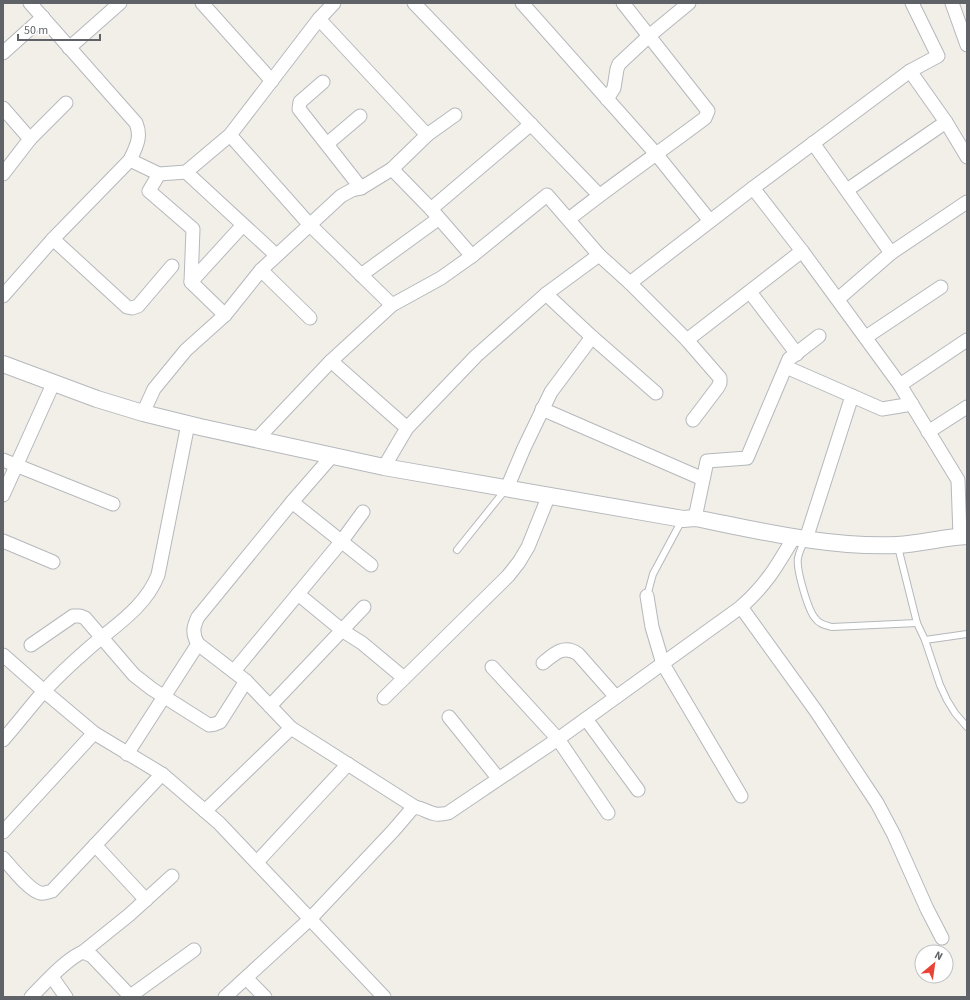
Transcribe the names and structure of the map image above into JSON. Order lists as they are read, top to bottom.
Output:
{
  "scale_bar": "50 m",
  "north": "top right"
}
